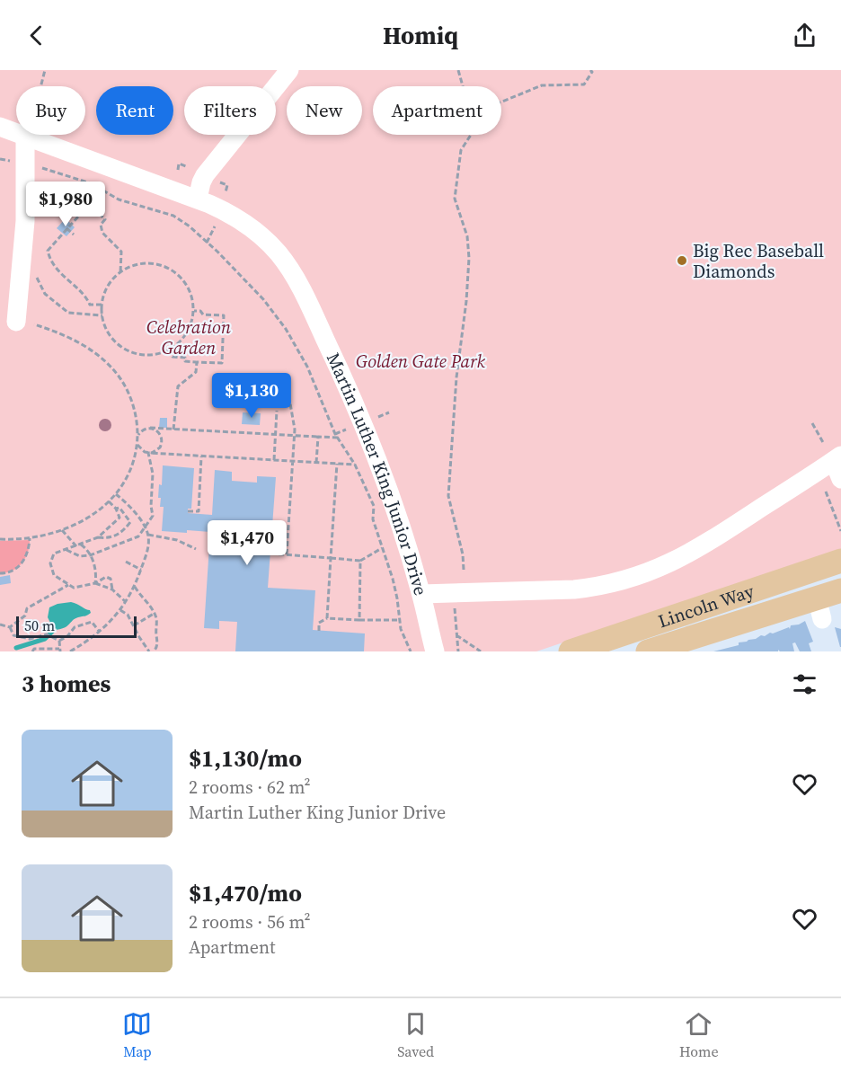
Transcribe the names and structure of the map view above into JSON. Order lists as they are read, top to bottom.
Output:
{
  "streets": {
    "main road": ["Lincoln Way"],
    "street": ["Martin Luther King Junior Drive"]
  },
  "parks": ["Celebration Garden", "Golden Gate Park"],
  "places": ["Big Rec Baseball Diamonds"],
  "scale_bar": "50 m",
  "page": {
    "header": "Homiq",
    "chip": [
      "Buy",
      "Rent",
      "Filters",
      "New",
      "Apartment"
    ],
    "price": ["$1,980", "$1,130", "$1,470"],
    "scale": "50 m",
    "heading": "3 homes",
    "list": [
      {
        "name": "$1,130/mo",
        "note": "2 rooms · 62 m² · Martin Luther King Junior Drive"
      },
      {
        "name": "$1,470/mo",
        "note": "2 rooms · 56 m² · Apartment"
      }
    ],
    "tabs": ["Map", "Saved", "Home"]
  }
}
